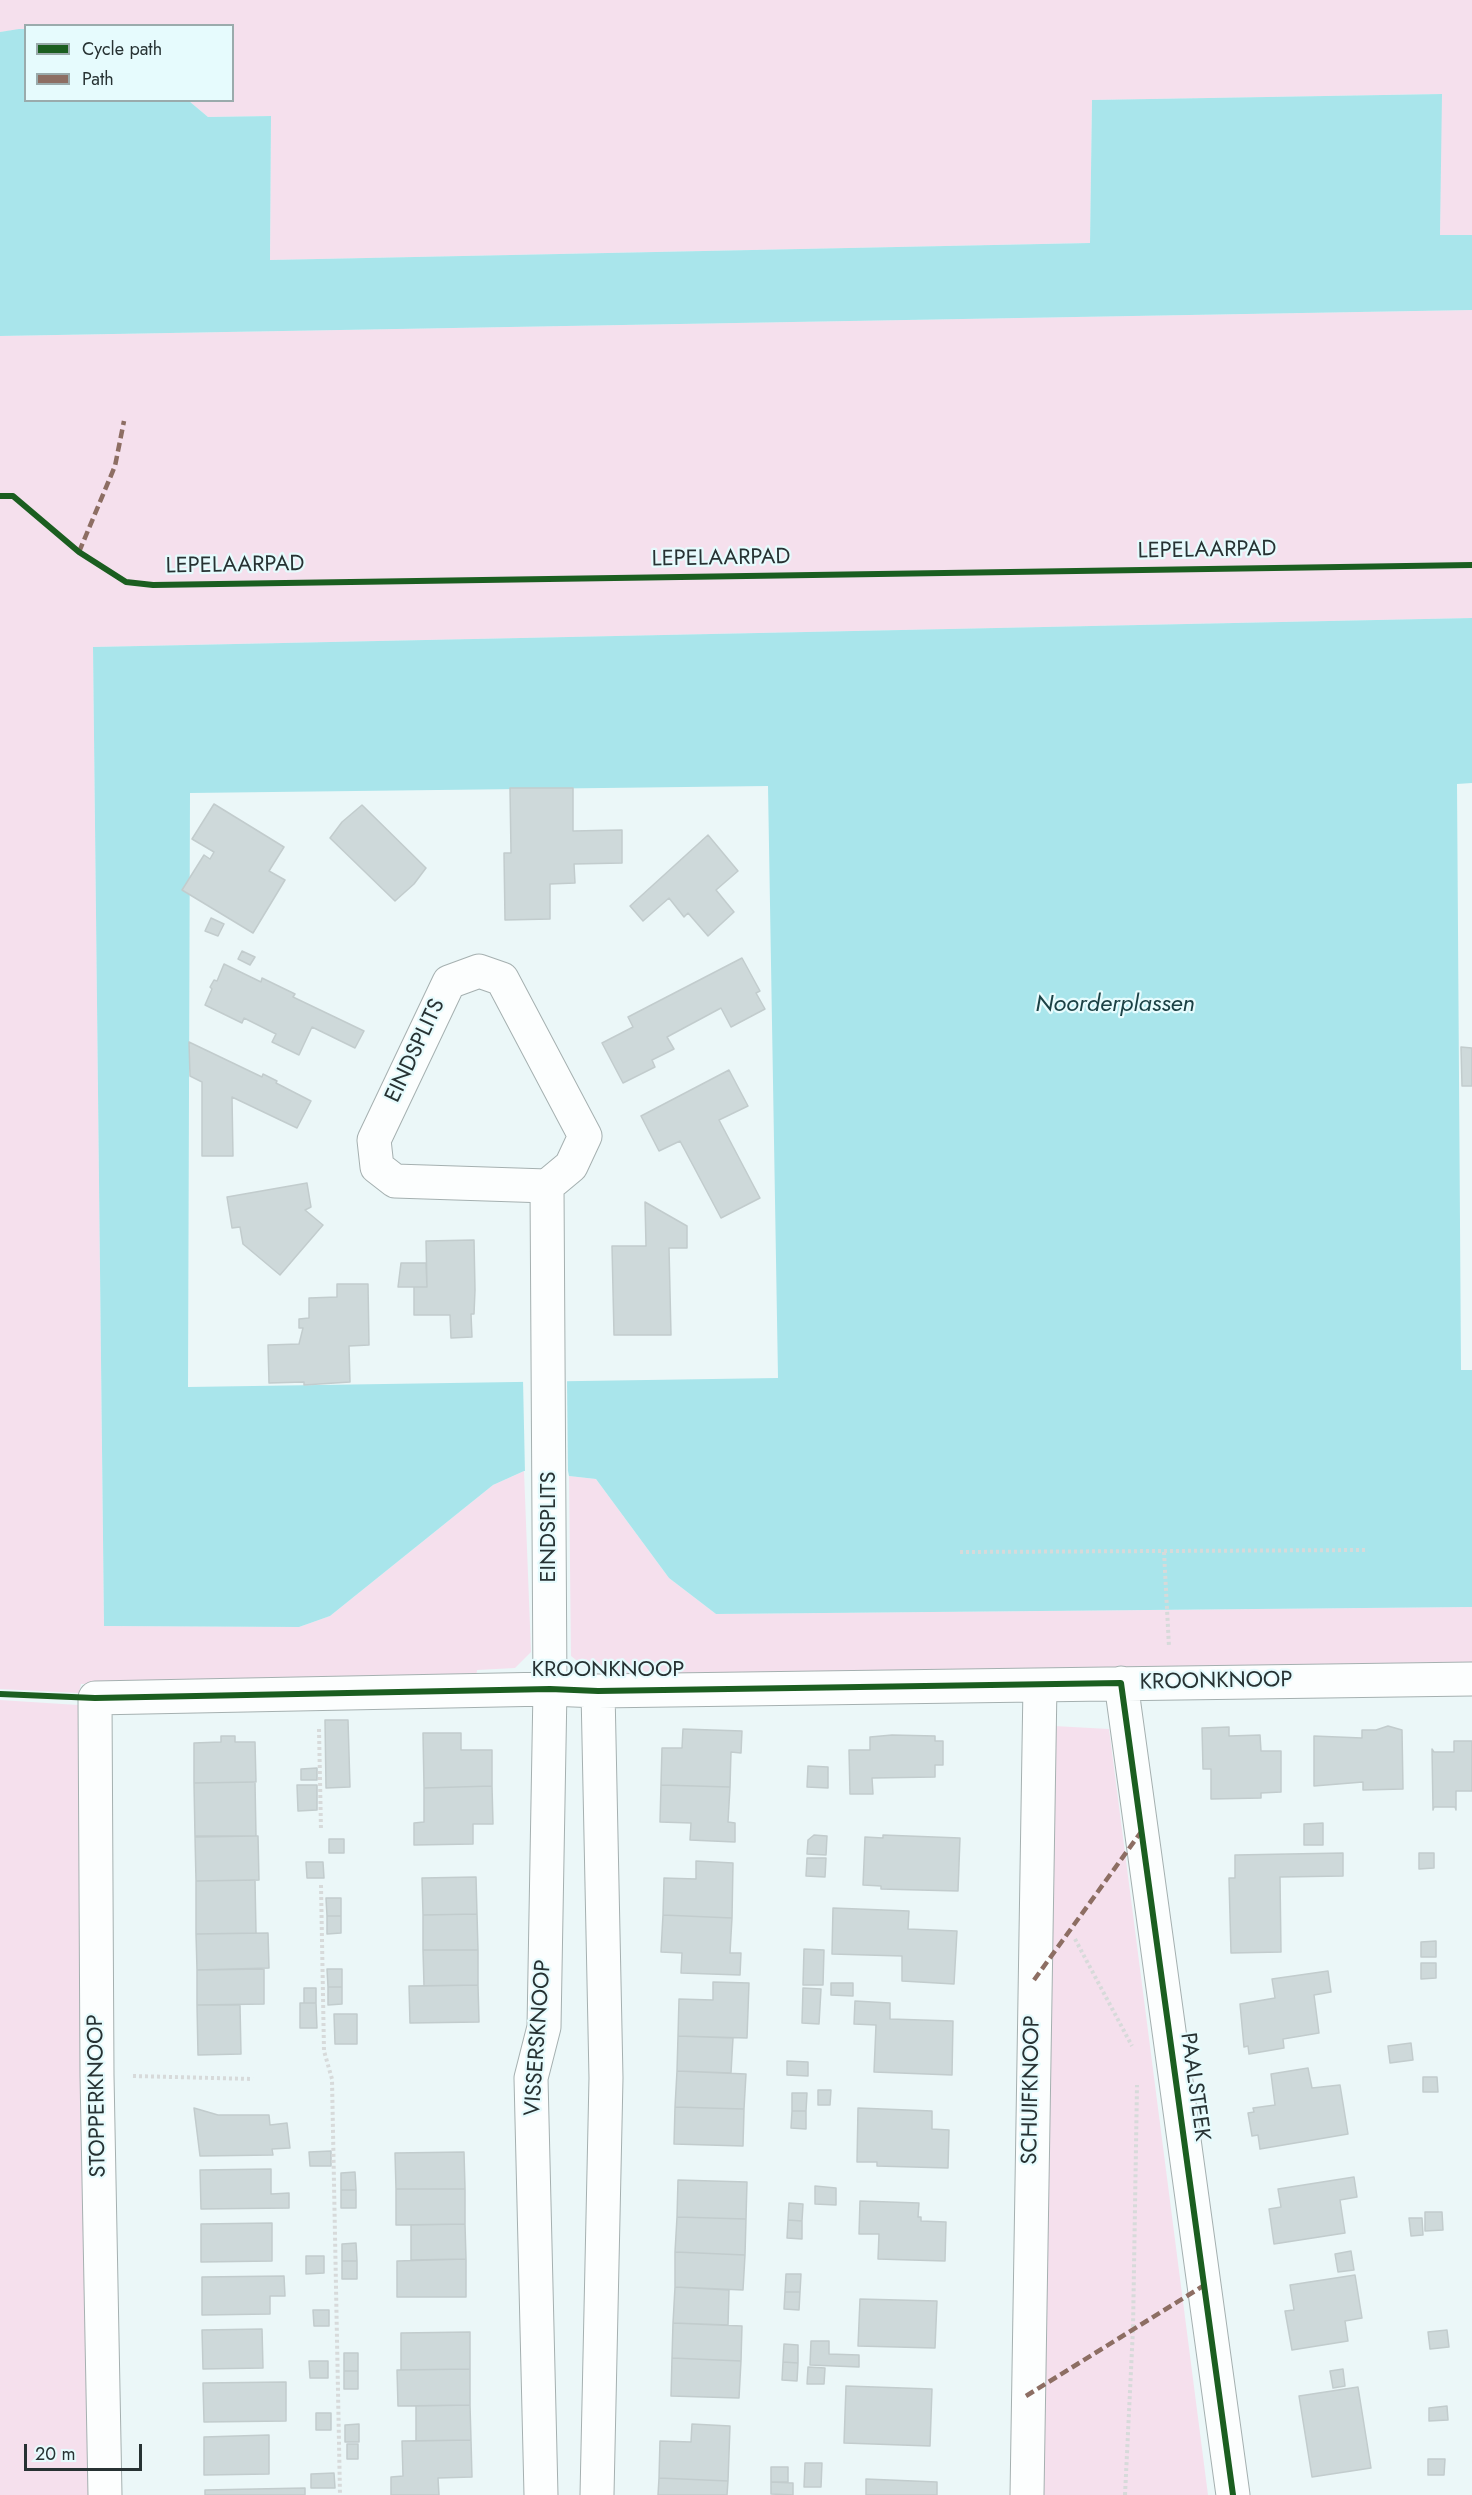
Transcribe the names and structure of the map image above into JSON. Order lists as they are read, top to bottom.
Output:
{
  "streets": {
    "street": [
      "EINDSPLITS",
      "KROONKNOOP",
      "VISSERSKNOOP",
      "PAALSTEEK",
      "SCHUIFKNOOP",
      "STOPPERKNOOP"
    ],
    "cycle path": ["LEPELAARPAD"]
  },
  "crossings": [
    ["EINDSPLITS", "KROONKNOOP"],
    ["EINDSPLITS", "VISSERSKNOOP"],
    ["KROONKNOOP", "VISSERSKNOOP"],
    ["KROONKNOOP", "PAALSTEEK"],
    ["KROONKNOOP", "SCHUIFKNOOP"],
    ["KROONKNOOP", "STOPPERKNOOP"]
  ],
  "water": ["Noorderplassen"],
  "legend": ["Cycle path", "Path"],
  "scale_bar": "20 m"
}
